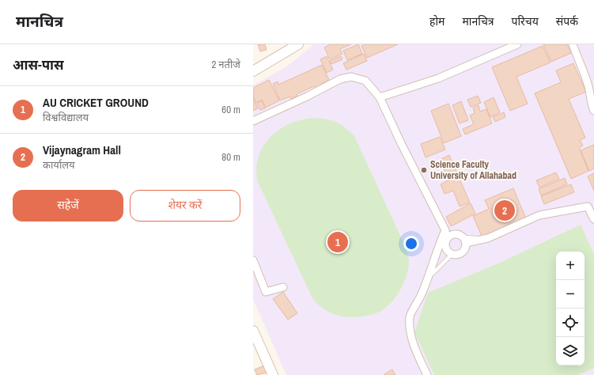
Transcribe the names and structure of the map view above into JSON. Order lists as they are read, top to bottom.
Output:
{
  "places": ["Science Faculty University of Allahabad"],
  "page": {
    "header": "मानचित्र",
    "nav": [
      "होम",
      "मानचित्र",
      "परिचय",
      "संपर्क"
    ],
    "heading": ["आस-पास", "2 नतीजे"],
    "list": [
      {
        "mark": "1",
        "name": "AU CRICKET GROUND",
        "note": "विश्वविद्यालय",
        "value": "60 m"
      },
      {
        "mark": "2",
        "name": "Vijaynagram Hall",
        "note": "कार्यालय",
        "value": "80 m"
      }
    ],
    "buttons": ["सहेजें", "शेयर करें"],
    "pins": ["2", "1"],
    "map_buttons": ["+", "−"]
  }
}
